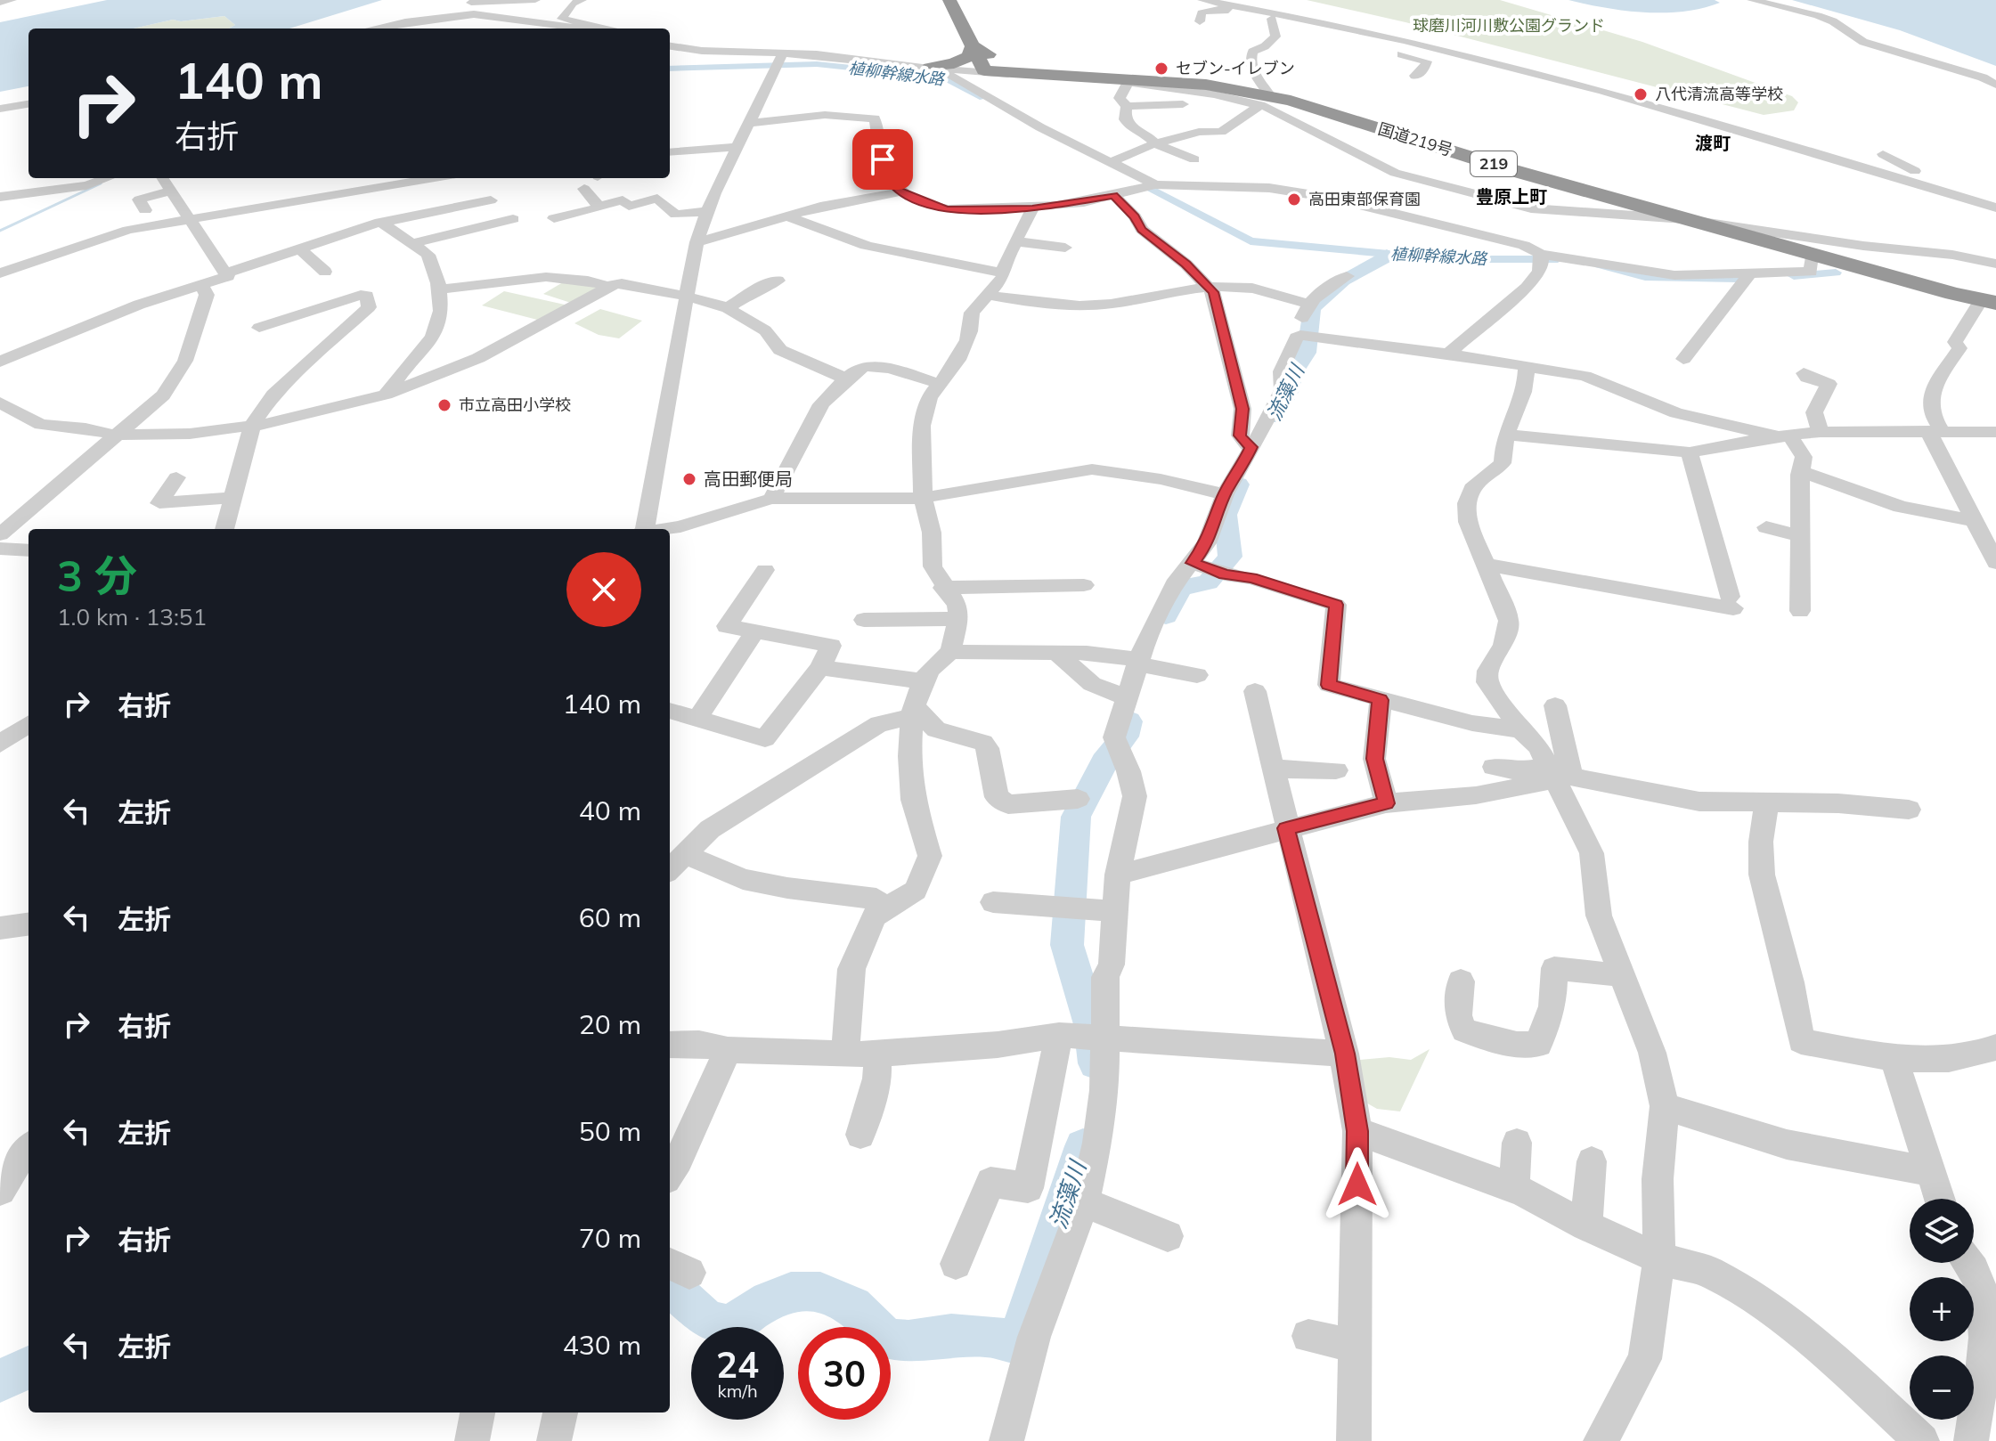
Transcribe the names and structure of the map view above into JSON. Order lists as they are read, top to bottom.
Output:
{
  "streets": {
    "highway": ["国道219号", "219"]
  },
  "districts": ["渡町", "豊原上町"],
  "water": ["植柳幹線水路", "流藻川"],
  "parks": ["球磨川河川敷公園グランド"],
  "places": [
    "セブン-イレブン",
    "八代清流高等学校",
    "高田東部保育園",
    "市立高田小学校",
    "高田郵便局"
  ],
  "page": {
    "turn": ["140 m", "右折"],
    "heading": ["3 分", "1.0 km · 13:51"],
    "list": [
      {
        "name": "右折",
        "value": "140 m"
      },
      {
        "name": "左折",
        "value": "40 m"
      },
      {
        "name": "左折",
        "value": "60 m"
      },
      {
        "name": "右折",
        "value": "20 m"
      },
      {
        "name": "左折",
        "value": "50 m"
      },
      {
        "name": "右折",
        "value": "70 m"
      },
      {
        "name": "左折",
        "value": "430 m"
      }
    ],
    "map_buttons": ["+", "−"],
    "speed": "24 km/h",
    "limit": "30"
  }
}
